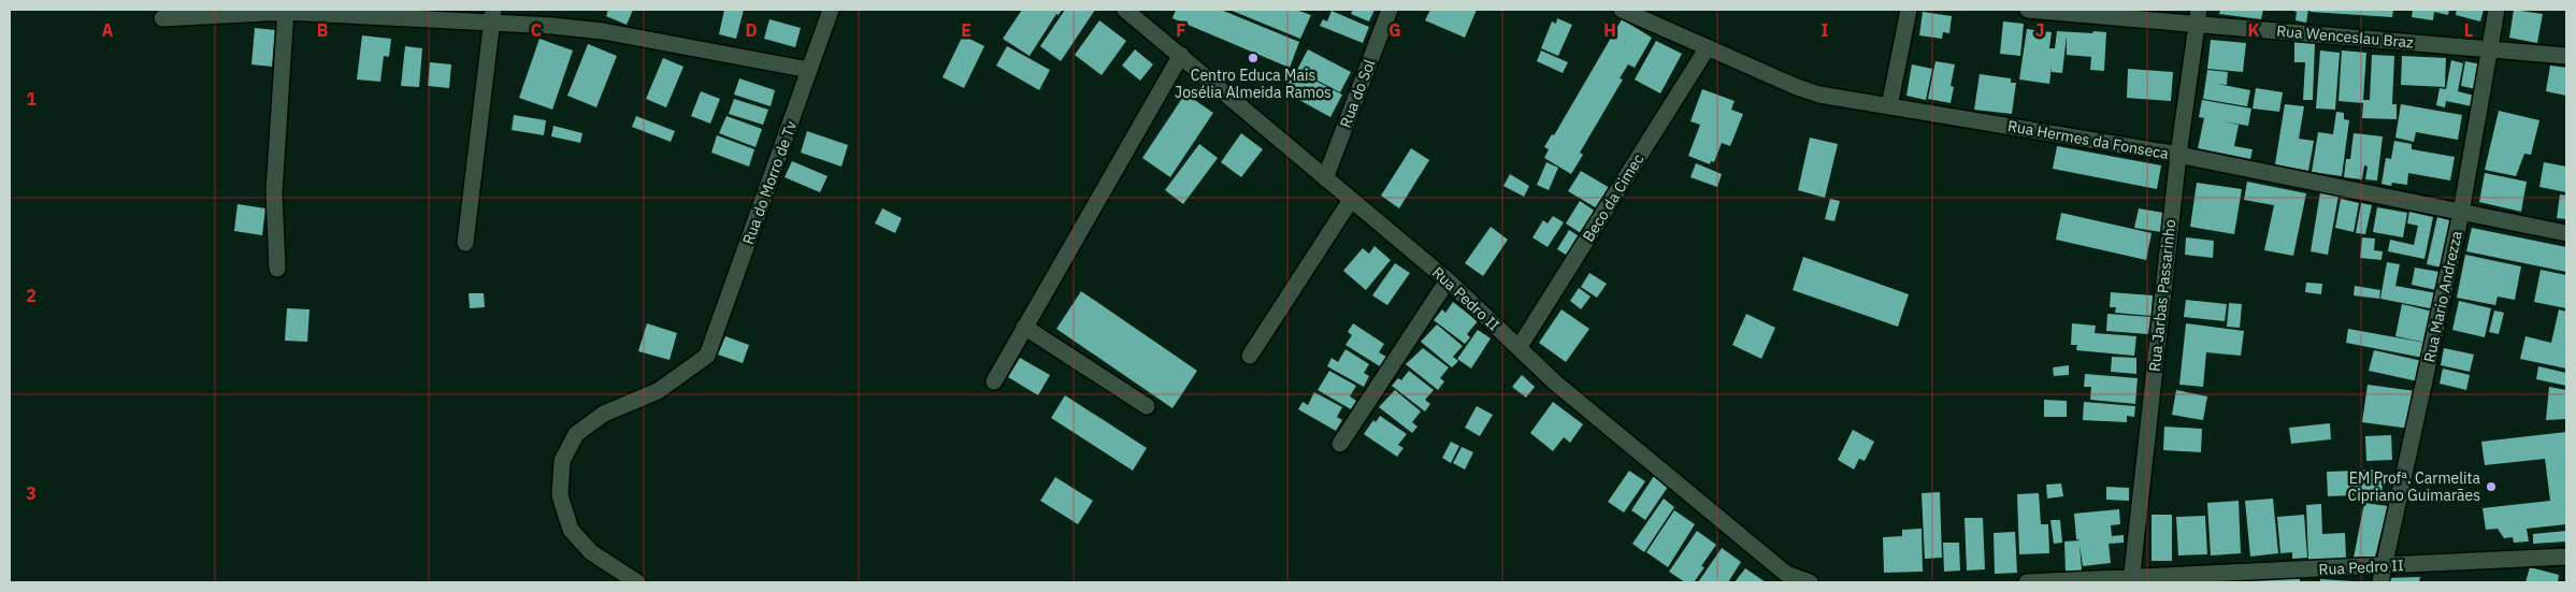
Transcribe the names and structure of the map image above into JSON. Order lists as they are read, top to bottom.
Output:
{
  "streets": {
    "street": [
      "Rua Wenceslau Braz",
      "Rua do Sol",
      "Rua Hermes da Fonseca",
      "Rua do Morro de Tv",
      "Beco da Cimec",
      "Rua Jarbas Passarinho",
      "Rua Mario Andrezza",
      "Rua Pedro II"
    ]
  },
  "crossings": [
    ["Rua Wenceslau Braz", "Rua Jarbas Passarinho"],
    ["Rua Wenceslau Braz", "Rua Mario Andrezza"],
    ["Rua do Sol", "Rua Pedro II"],
    ["Rua Hermes da Fonseca", "Beco da Cimec"],
    ["Rua Hermes da Fonseca", "Rua Jarbas Passarinho"],
    ["Rua Hermes da Fonseca", "Rua Mario Andrezza"],
    ["Beco da Cimec", "Rua Pedro II"],
    ["Rua Jarbas Passarinho", "Rua Pedro II"],
    ["Rua Mario Andrezza", "Rua Pedro II"]
  ],
  "places": ["Centro Educa Mais Josélia Almeida Ramos", "EM Profª. Carmelita Cipriano Guimarães"],
  "grid": {
    "columns": [
      "A",
      "B",
      "C",
      "D",
      "E",
      "F",
      "G",
      "H",
      "I",
      "J",
      "K",
      "L"
    ],
    "rows": ["1", "2", "3"]
  }
}
